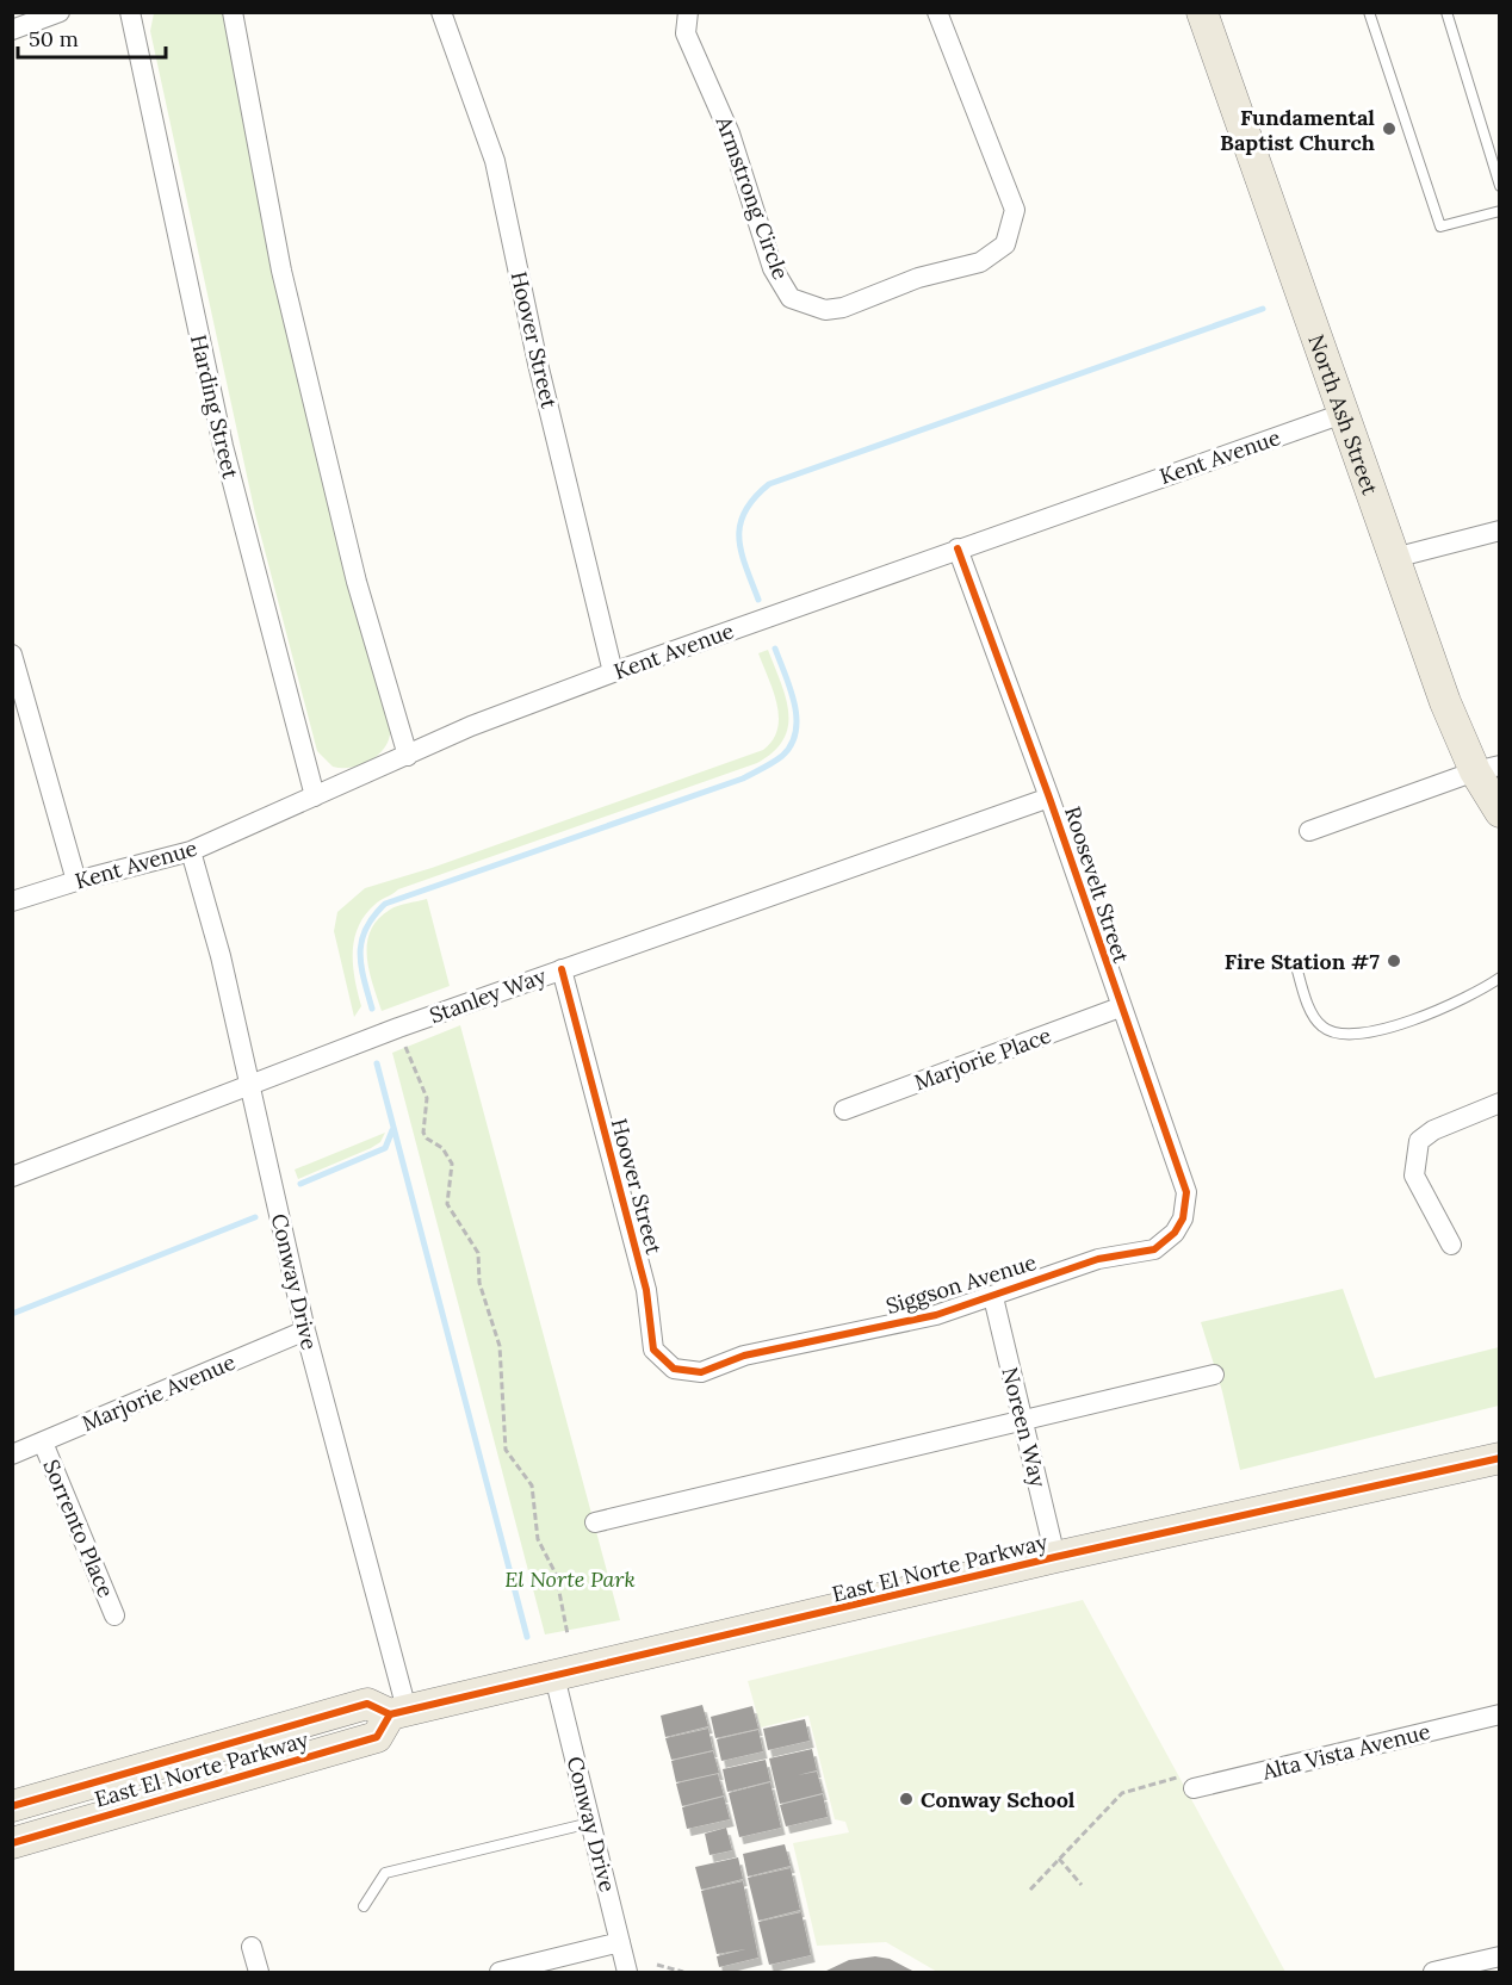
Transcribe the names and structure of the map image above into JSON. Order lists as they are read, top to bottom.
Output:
{
  "streets": {
    "main road": ["North Ash Street", "East El Norte Parkway"],
    "street": [
      "Armstrong Circle",
      "Hoover Street",
      "Harding Street",
      "Kent Avenue",
      "Roosevelt Street",
      "Stanley Way",
      "Marjorie Place",
      "Conway Drive",
      "Siggson Avenue",
      "Marjorie Avenue",
      "Noreen Way",
      "Sorrento Place",
      "Alta Vista Avenue"
    ]
  },
  "crossings": [
    ["Hoover Street", "Kent Avenue"],
    ["Hoover Street", "Stanley Way"],
    ["Hoover Street", "Siggson Avenue"],
    ["Harding Street", "Kent Avenue"],
    ["North Ash Street", "Kent Avenue"],
    ["Kent Avenue", "Roosevelt Street"],
    ["Kent Avenue", "Conway Drive"],
    ["Roosevelt Street", "Stanley Way"],
    ["Roosevelt Street", "Marjorie Place"],
    ["Roosevelt Street", "Siggson Avenue"],
    ["Stanley Way", "Conway Drive"],
    ["Conway Drive", "Marjorie Avenue"],
    ["Conway Drive", "East El Norte Parkway"],
    ["Siggson Avenue", "Noreen Way"],
    ["Marjorie Avenue", "Sorrento Place"],
    ["Noreen Way", "East El Norte Parkway"]
  ],
  "parks": ["El Norte Park"],
  "places": ["Fundamental Baptist Church", "Fire Station #7", "Conway School"],
  "scale_bar": "50 m"
}
